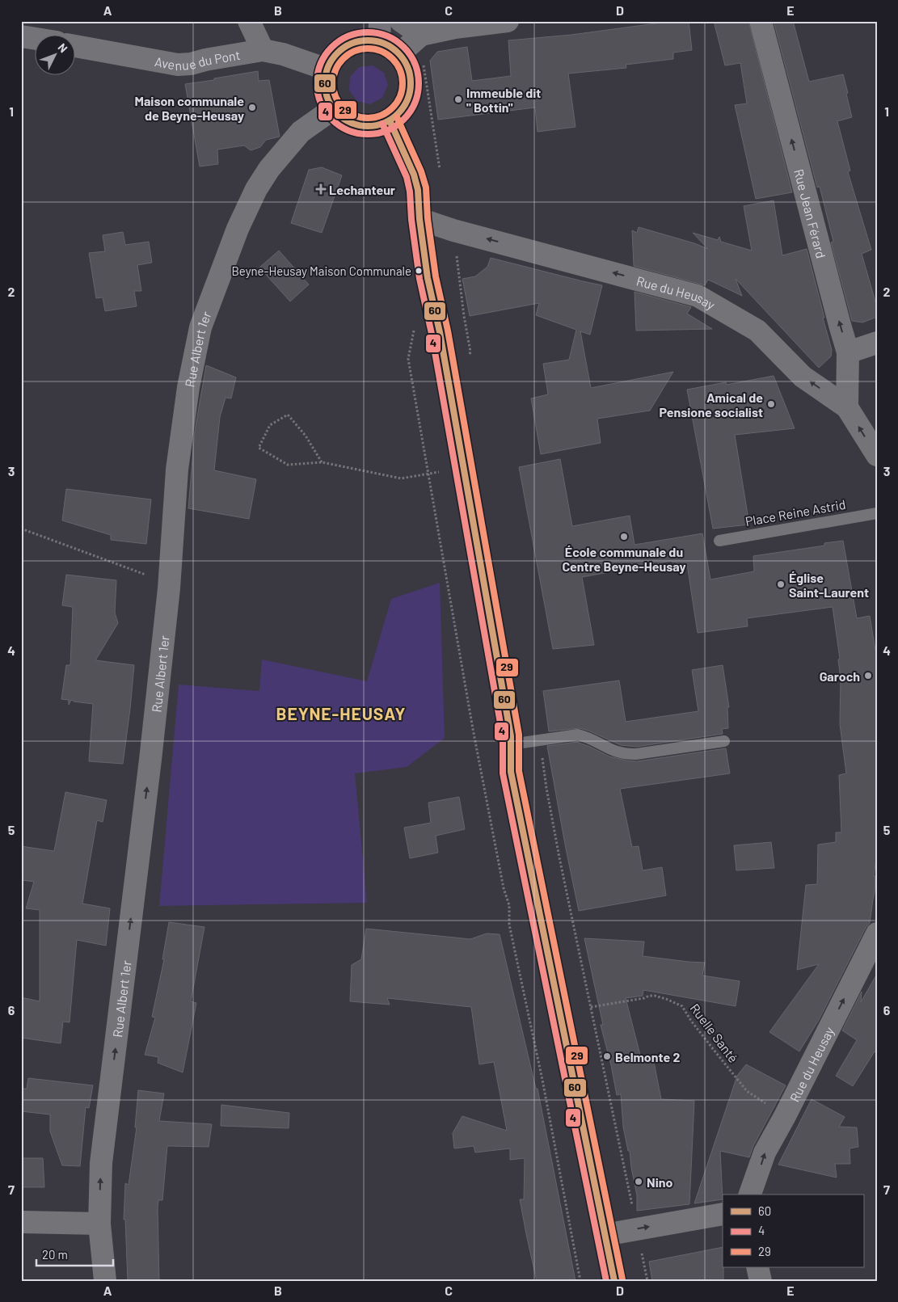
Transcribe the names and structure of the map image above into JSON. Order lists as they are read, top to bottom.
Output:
{
  "streets": {
    "street": [
      "Avenue du Pont",
      "Rue Jean Férard",
      "Rue du Heusay",
      "Rue Albert 1er"
    ],
    "lane": ["Place Reine Astrid"],
    "path": ["Ruelle Santé"]
  },
  "crossings": [
    ["Avenue du Pont", "Rue Albert 1er"],
    ["Rue Jean Férard", "Rue du Heusay"],
    ["Rue du Heusay", "Ruelle Santé"]
  ],
  "one_way": ["Rue Jean Férard", "Rue Albert 1er"],
  "districts": ["BEYNE-HEUSAY"],
  "places": {
    "other": [
      "Immeuble dit \" Bottin\"",
      "Maison communale de Beyne-Heusay",
      "Beyne-Heusay Maison Communale",
      "Amical de Pensione socialist",
      "École communale du Centre Beyne-Heusay",
      "Église Saint-Laurent",
      "Garoch",
      "Belmonte 2",
      "Nino"
    ],
    "health": ["Lechanteur"]
  },
  "lines": ["transit line 4", "transit line 60", "transit line 29"],
  "legend": ["60", "4", "29"],
  "scale_bar": "20 m",
  "north": "top right",
  "grid": {
    "columns": [
      "A",
      "B",
      "C",
      "D",
      "E"
    ],
    "rows": [
      "1",
      "2",
      "3",
      "4",
      "5",
      "6",
      "7"
    ]
  }
}
